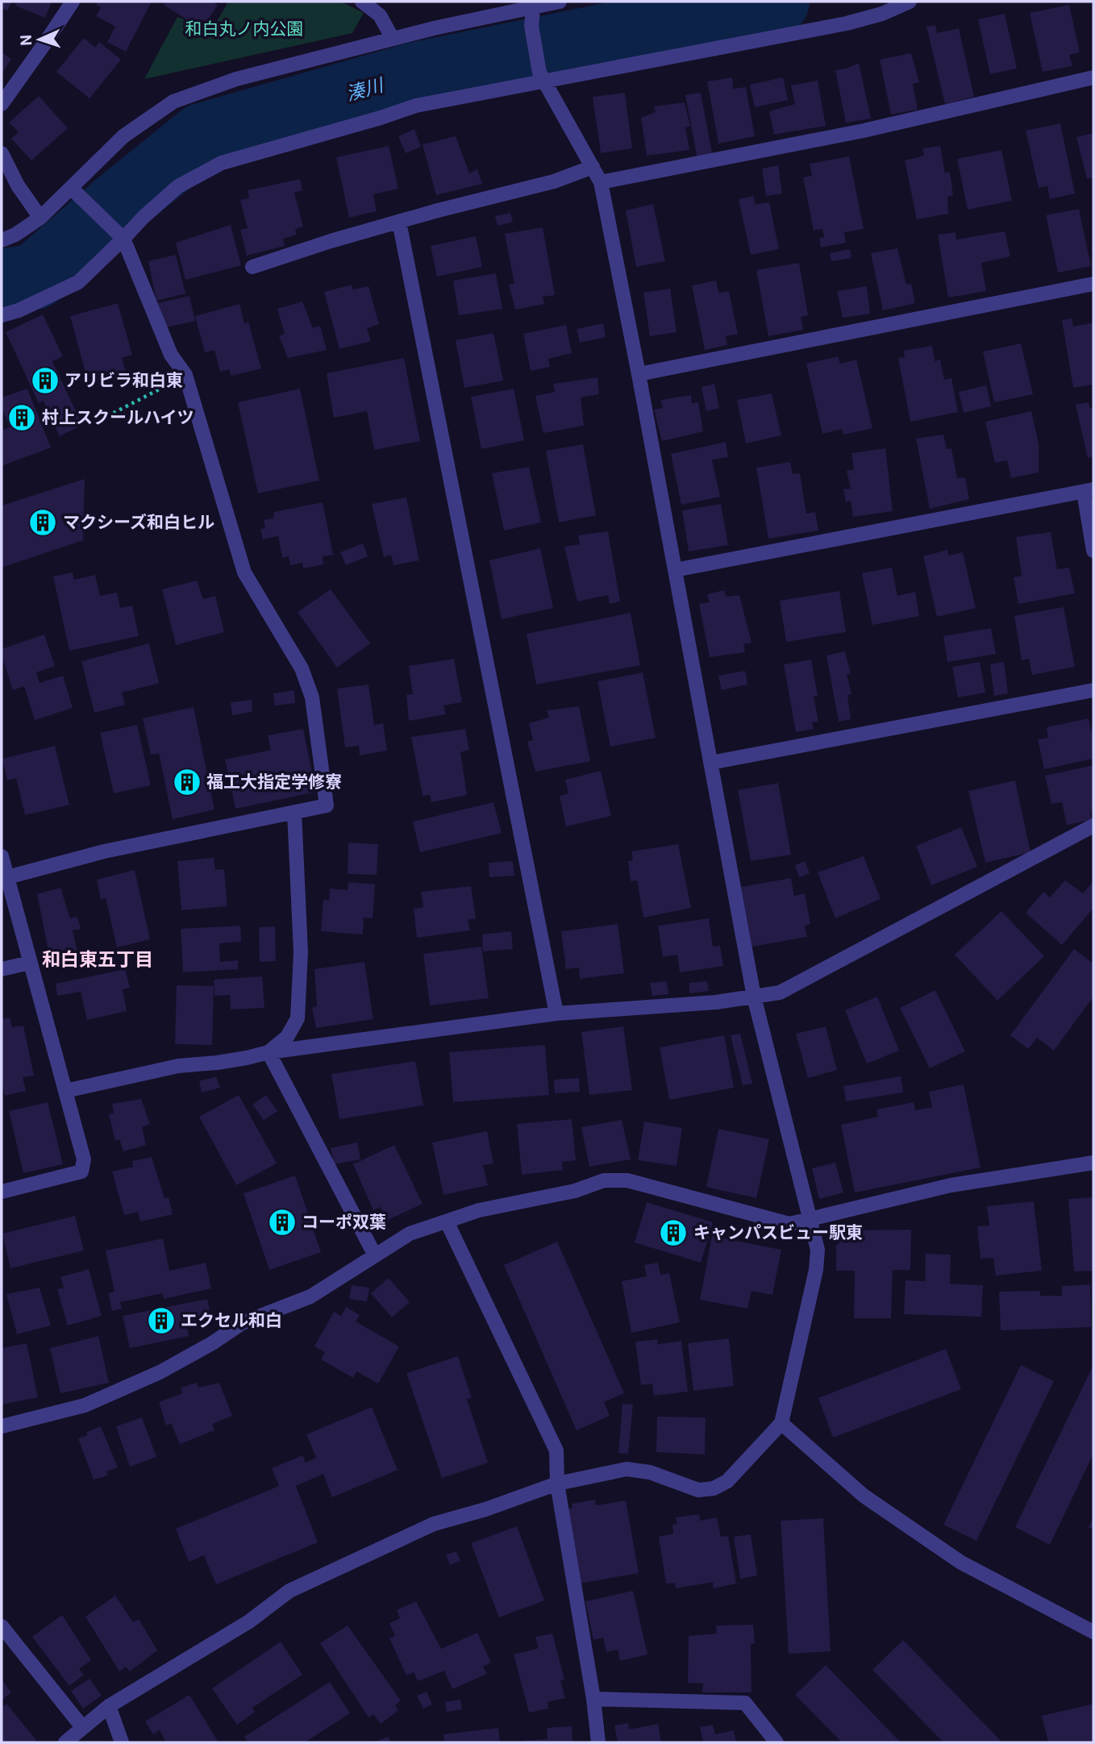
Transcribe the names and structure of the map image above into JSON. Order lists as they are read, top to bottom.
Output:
{
  "districts": ["和白東五丁目"],
  "water": ["湊川"],
  "parks": ["和白丸ノ内公園"],
  "places": {
    "building": [
      "アリビラ和白東",
      "村上スクールハイツ",
      "マクシーズ和白ヒル",
      "福工大指定学修寮",
      "コーポ双葉",
      "キャンパスビュー駅東",
      "エクセル和白"
    ]
  },
  "north": "left"
}
